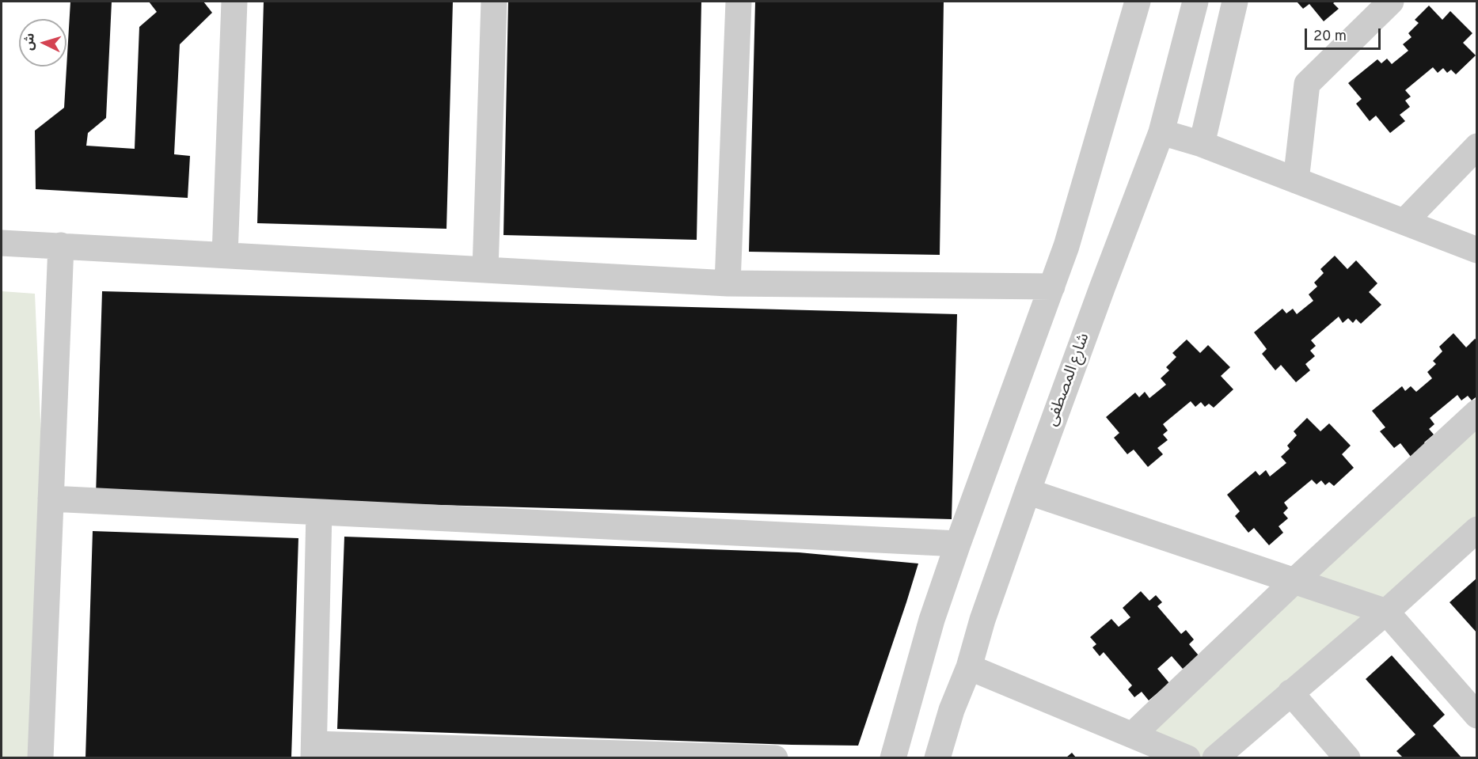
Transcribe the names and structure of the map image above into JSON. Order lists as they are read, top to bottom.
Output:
{
  "streets": {
    "street": ["شارع المصطفى"]
  },
  "scale_bar": "20 m",
  "north": "left"
}
